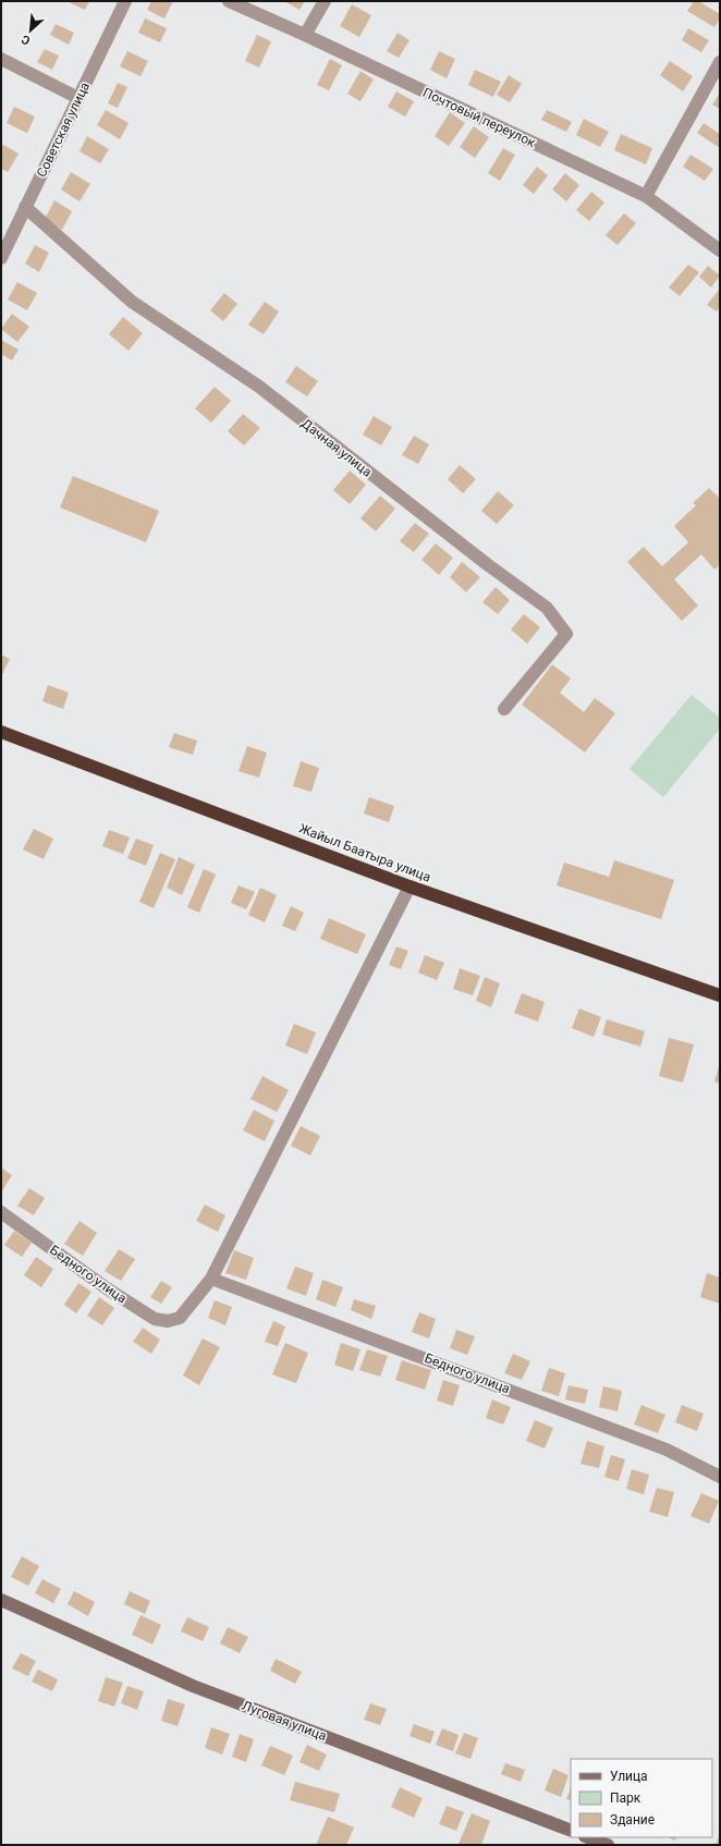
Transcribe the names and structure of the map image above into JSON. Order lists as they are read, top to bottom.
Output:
{
  "streets": {
    "highway": ["Жайыл Баатыра улица"],
    "street": [
      "Почтовый переулок",
      "Советская улица",
      "Дачная улица",
      "Бедного улица",
      "Луговая улица"
    ]
  },
  "crossings": [
    ["Советская улица", "Дачная улица"]
  ],
  "legend": ["Улица", "Парк", "Здание"],
  "north": "bottom left"
}
